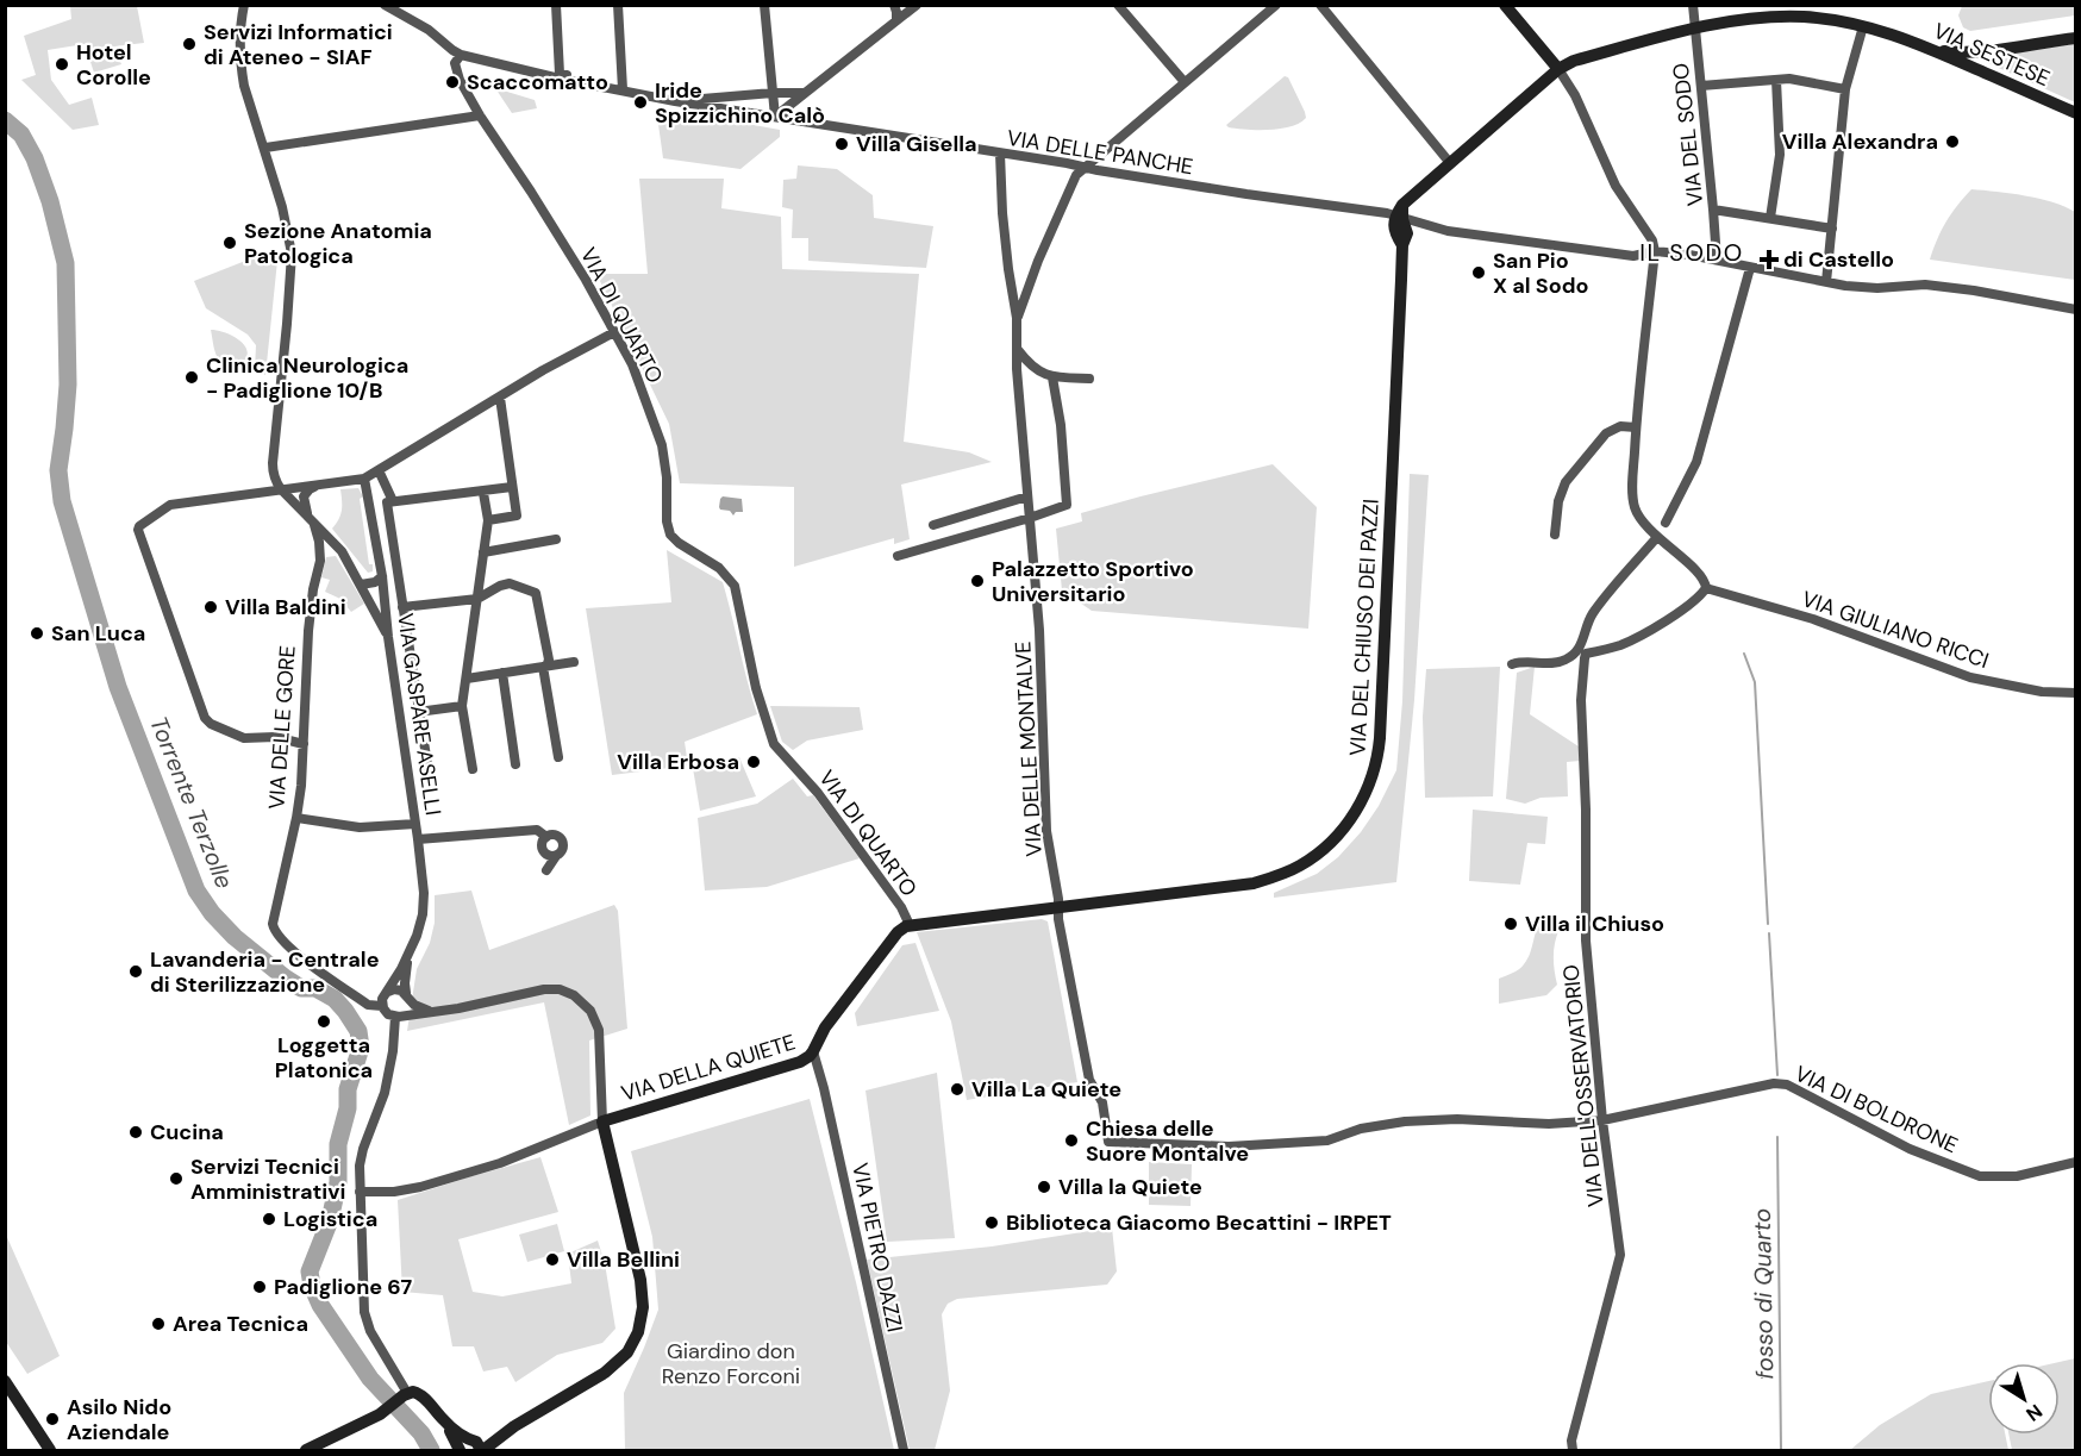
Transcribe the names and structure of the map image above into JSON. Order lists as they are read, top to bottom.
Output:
{
  "streets": {
    "main road": ["VIA SESTESE", "VIA DEL CHIUSO DEI PAZZI", "VIA DELLA QUIETE"],
    "street": [
      "VIA DEL SODO",
      "VIA DELLE PANCHE",
      "VIA DI QUARTO",
      "VIA GIULIANO RICCI",
      "VIA GASPARE ASELLI",
      "VIA DELLE GORE",
      "VIA DELLE MONTALVE",
      "VIA DELL'OSSERVATORIO",
      "VIA DI BOLDRONE",
      "VIA PIETRO DAZZI"
    ]
  },
  "crossings": [
    ["VIA SESTESE", "VIA DEL SODO"],
    ["VIA SESTESE", "VIA DELLE PANCHE"],
    ["VIA SESTESE", "VIA DEL CHIUSO DEI PAZZI"],
    ["VIA DEL SODO", "VIA DELLE PANCHE"],
    ["VIA DELLE PANCHE", "VIA DI QUARTO"],
    ["VIA DELLE PANCHE", "VIA DEL CHIUSO DEI PAZZI"],
    ["VIA DELLE PANCHE", "VIA DELLE MONTALVE"],
    ["VIA DI QUARTO", "VIA DELLA QUIETE"],
    ["VIA DEL CHIUSO DEI PAZZI", "VIA DELLE MONTALVE"],
    ["VIA GIULIANO RICCI", "VIA DELL'OSSERVATORIO"],
    ["VIA GASPARE ASELLI", "VIA DELLE GORE"],
    ["VIA DELLE MONTALVE", "VIA DI BOLDRONE"],
    ["VIA DELLA QUIETE", "VIA PIETRO DAZZI"],
    ["VIA DELL'OSSERVATORIO", "VIA DI BOLDRONE"]
  ],
  "districts": ["IL SODO"],
  "water": ["Torrente Terzolle", "fosso di Quarto"],
  "parks": ["Giardino don Renzo Forconi"],
  "places": {
    "other": [
      "Servizi Informatici di Ateneo - SIAF",
      "Hotel Corolle",
      "Scaccomatto",
      "Iride Spizzichino Calò",
      "Villa Alexandra",
      "Villa Gisella",
      "Sezione Anatomia Patologica",
      "San Pio X al Sodo",
      "Clinica Neurologica - Padiglione 10/B",
      "Palazzetto Sportivo Universitario",
      "Villa Baldini",
      "San Luca",
      "Villa Erbosa",
      "Villa il Chiuso",
      "Lavanderia - Centrale di Sterilizzazione",
      "Loggetta Platonica",
      "Villa La Quiete",
      "Cucina",
      "Chiesa delle Suore Montalve",
      "Servizi Tecnici Amministrativi",
      "Villa la Quiete",
      "Logistica",
      "Biblioteca Giacomo Becattini - IRPET",
      "Villa Bellini",
      "Padiglione 67",
      "Area Tecnica",
      "Asilo Nido Aziendale"
    ],
    "health": ["di Castello"]
  },
  "north": "bottom right"
}
